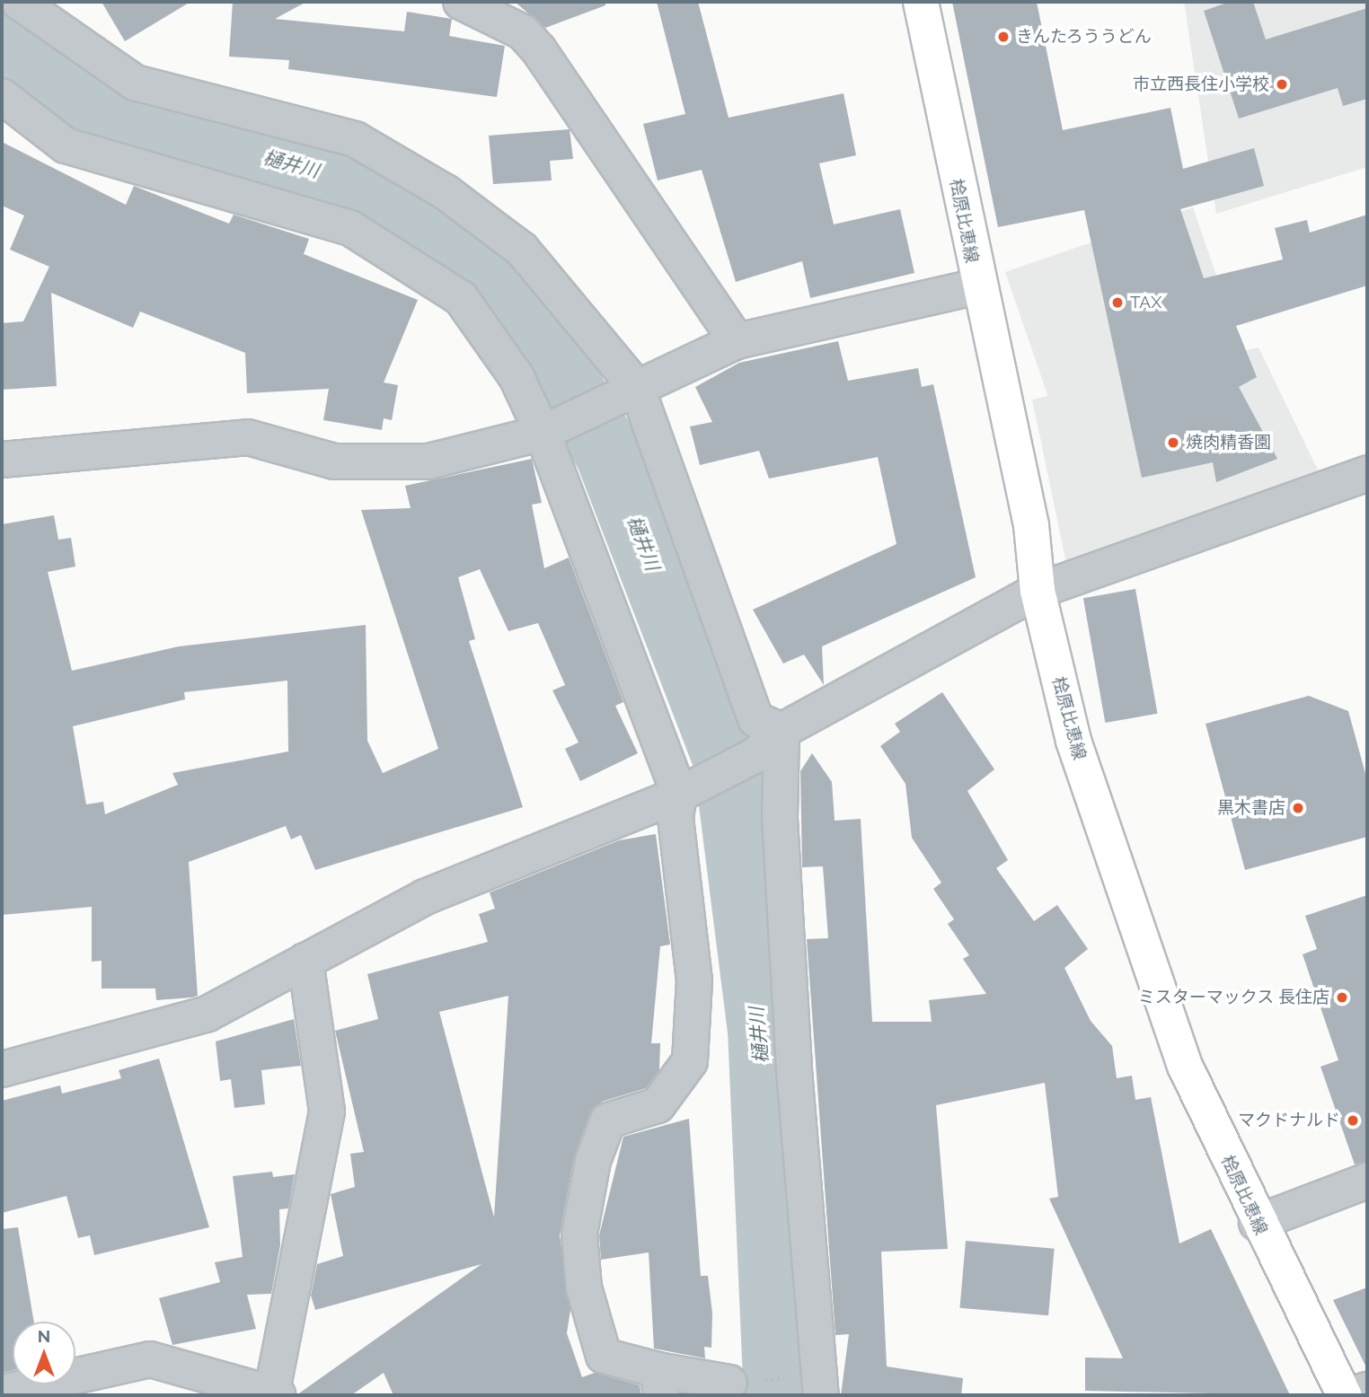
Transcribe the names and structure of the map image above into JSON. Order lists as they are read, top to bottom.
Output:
{
  "streets": {
    "main road": ["桧原比恵線"]
  },
  "water": ["樋井川"],
  "places": [
    "きんたろううどん",
    "市立西長住小学校",
    "TAX",
    "焼肉精香園",
    "黒木書店",
    "ミスターマックス 長住店",
    "マクドナルド"
  ],
  "north": "top"
}
